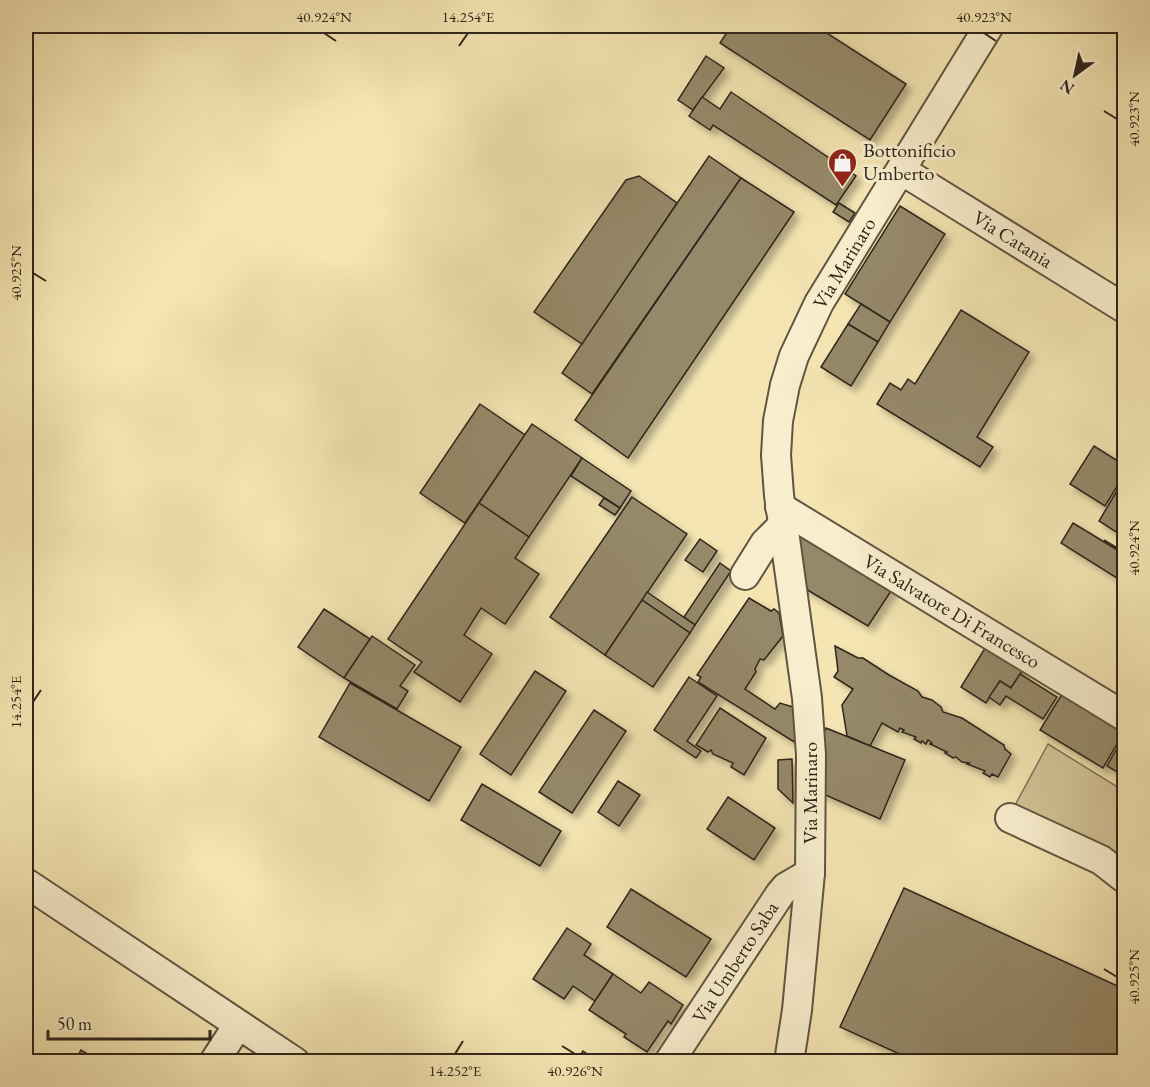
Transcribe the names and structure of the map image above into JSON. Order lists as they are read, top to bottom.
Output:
{
  "streets": {
    "street": [
      "Via Catania",
      "Via Marinaro",
      "Via Salvatore Di Francesco",
      "Via Umberto Saba"
    ]
  },
  "crossings": [
    ["Via Catania", "Via Marinaro"],
    ["Via Marinaro", "Via Salvatore Di Francesco"],
    ["Via Marinaro", "Via Umberto Saba"]
  ],
  "places": {
    "shop": ["Bottonificio Umberto"]
  },
  "scale_bar": "50 m",
  "north": "bottom left",
  "coordinates": [
    "40.924°N",
    "14.254°E",
    "40.923°N",
    "40.925°N",
    "14.252°E",
    "40.926°N"
  ]
}
